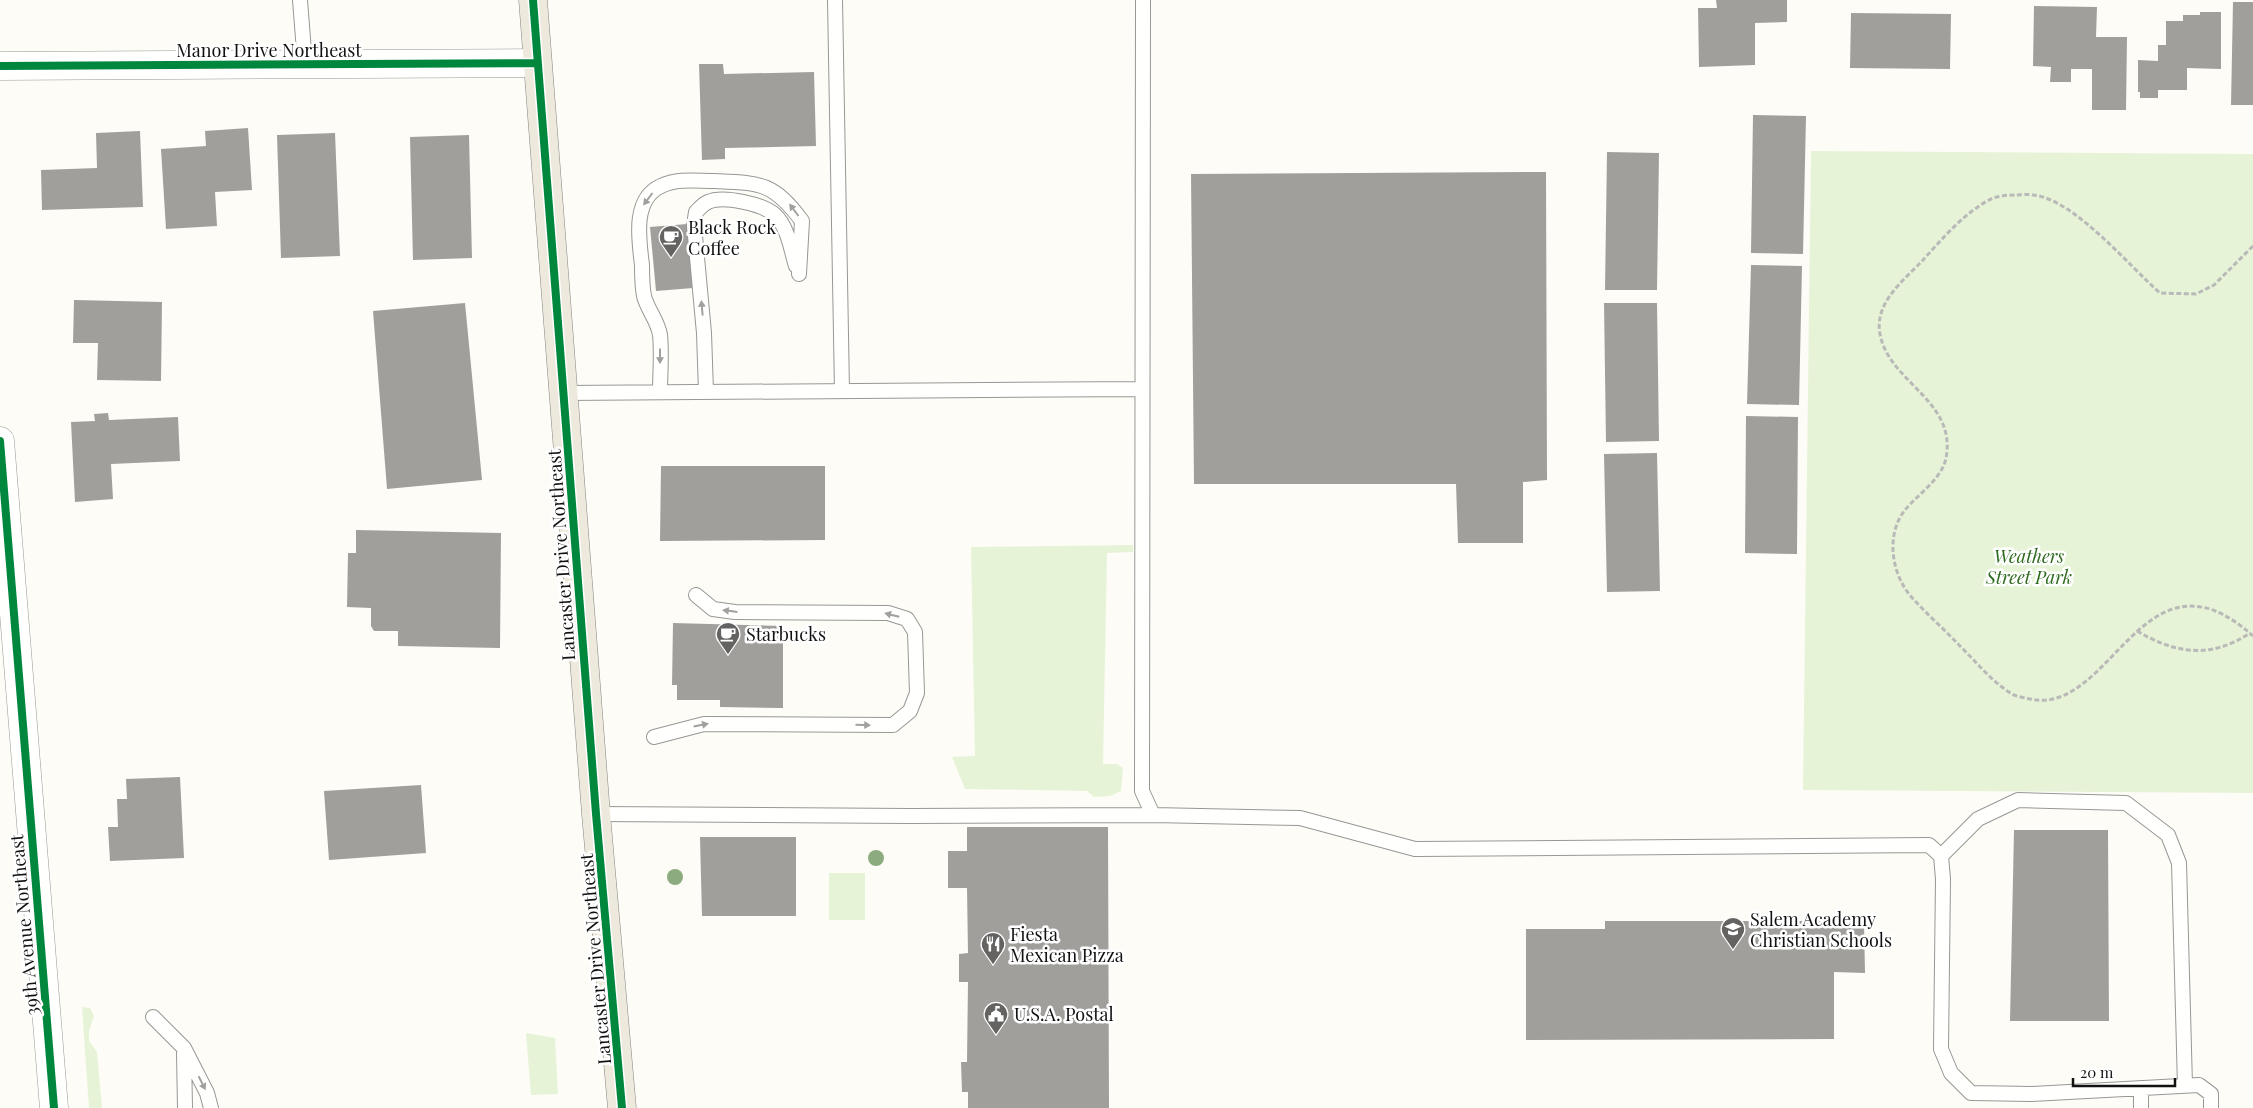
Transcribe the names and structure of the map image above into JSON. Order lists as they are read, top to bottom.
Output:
{
  "streets": {
    "main road": ["Lancaster Drive Northeast"],
    "street": ["Manor Drive Northeast", "39th Avenue Northeast"]
  },
  "crossings": [
    ["Manor Drive Northeast", "Lancaster Drive Northeast"]
  ],
  "parks": ["Weathers Street Park"],
  "places": {
    "cafe": ["Black Rock Coffee", "Starbucks"],
    "school or university": ["Salem Academy Christian Schools"],
    "restaurant": ["Fiesta Mexican Pizza"],
    "public building": ["U.S.A. Postal"]
  },
  "scale_bar": "20 m"
}
